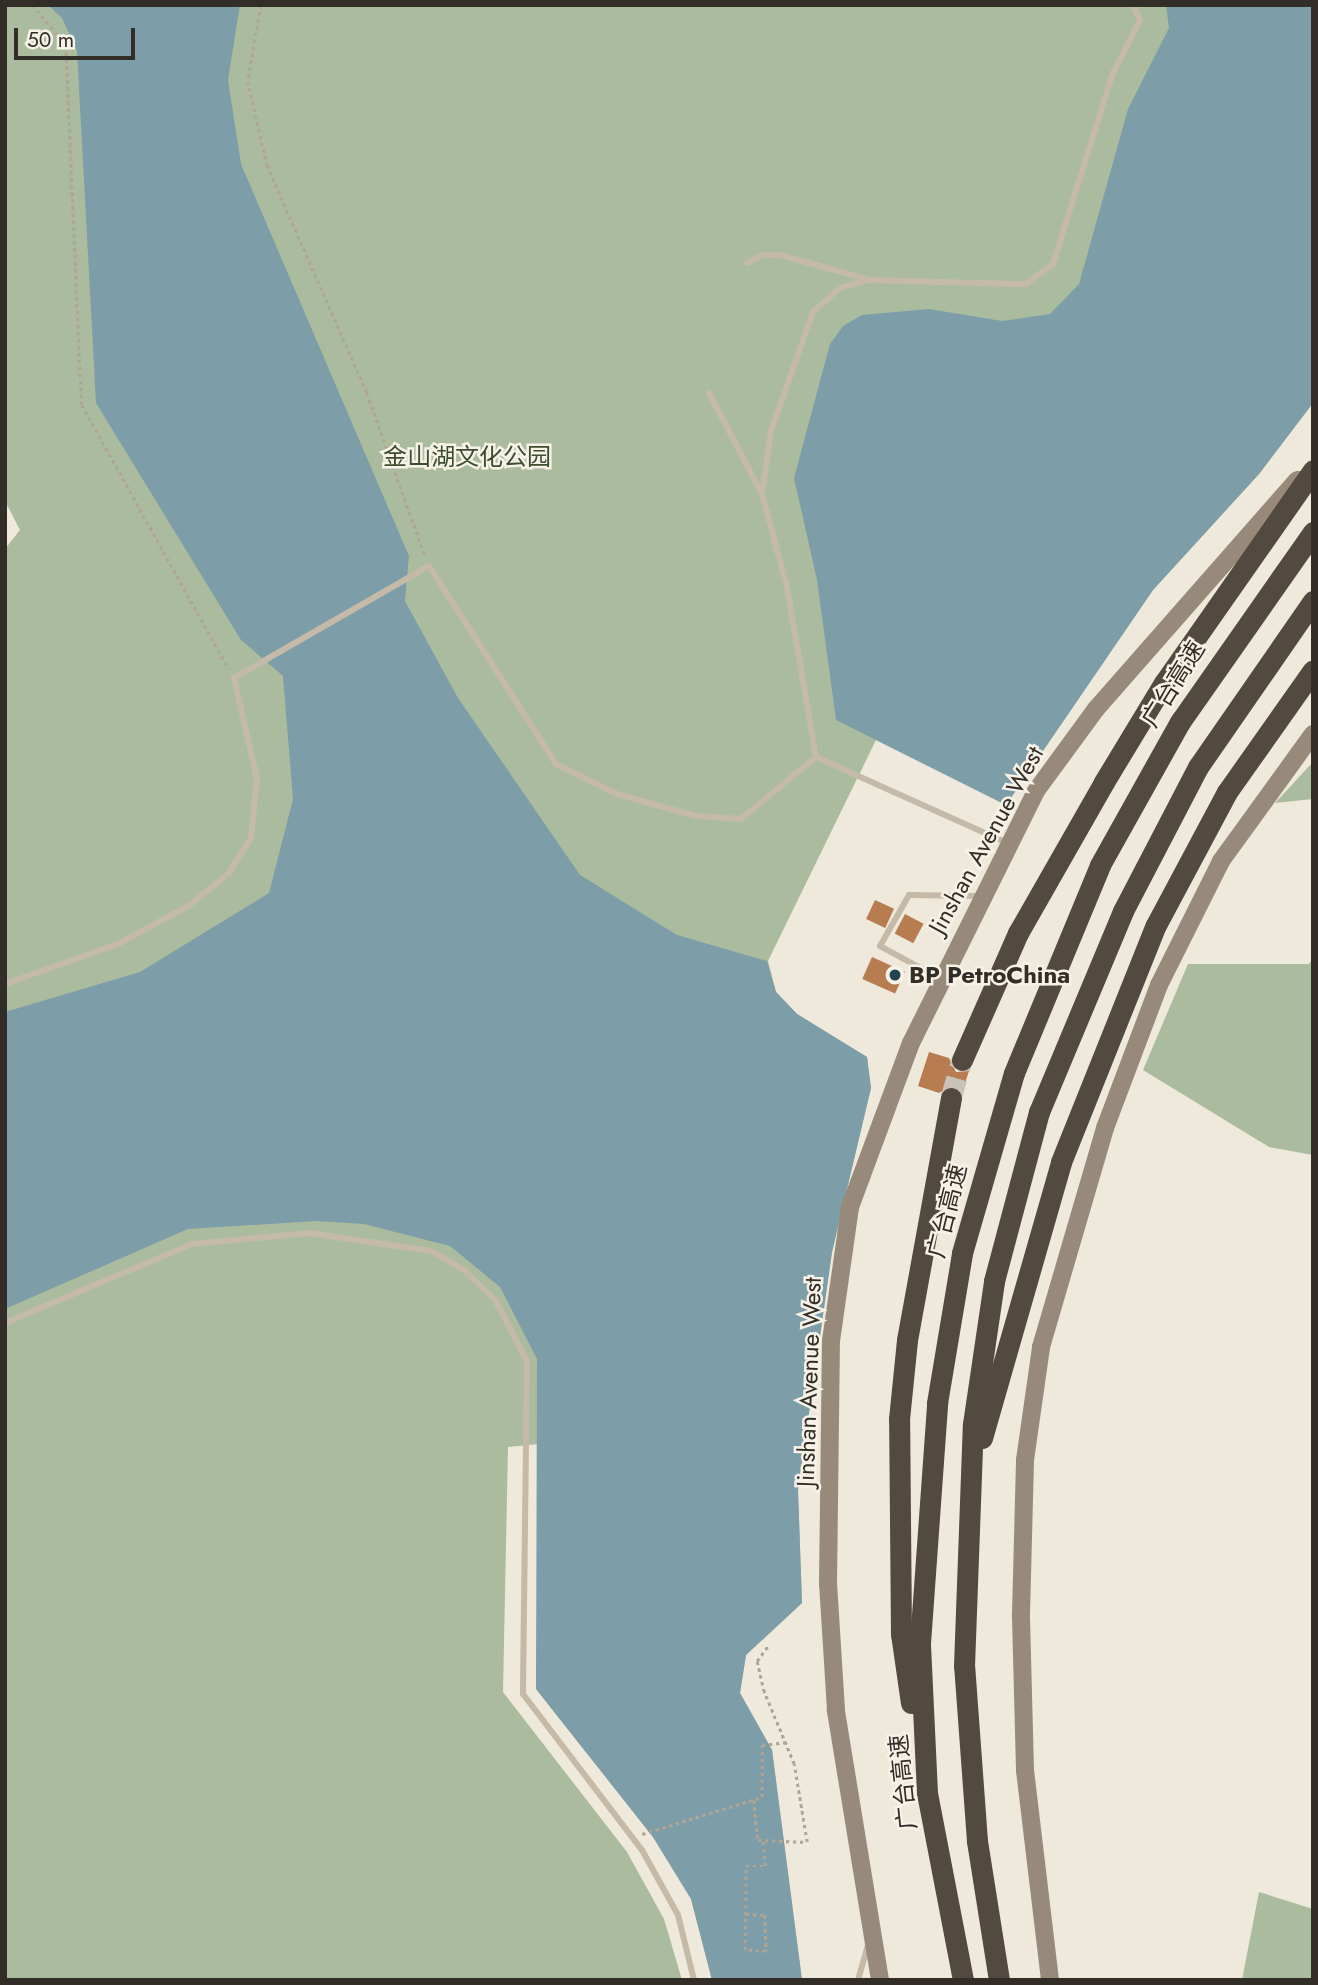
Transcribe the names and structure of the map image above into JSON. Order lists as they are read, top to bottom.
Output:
{
  "streets": {
    "highway": ["广台高速"],
    "main road": ["Jinshan Avenue West"]
  },
  "parks": ["金山湖文化公园"],
  "places": ["BP PetroChina"],
  "scale_bar": "50 m"
}
